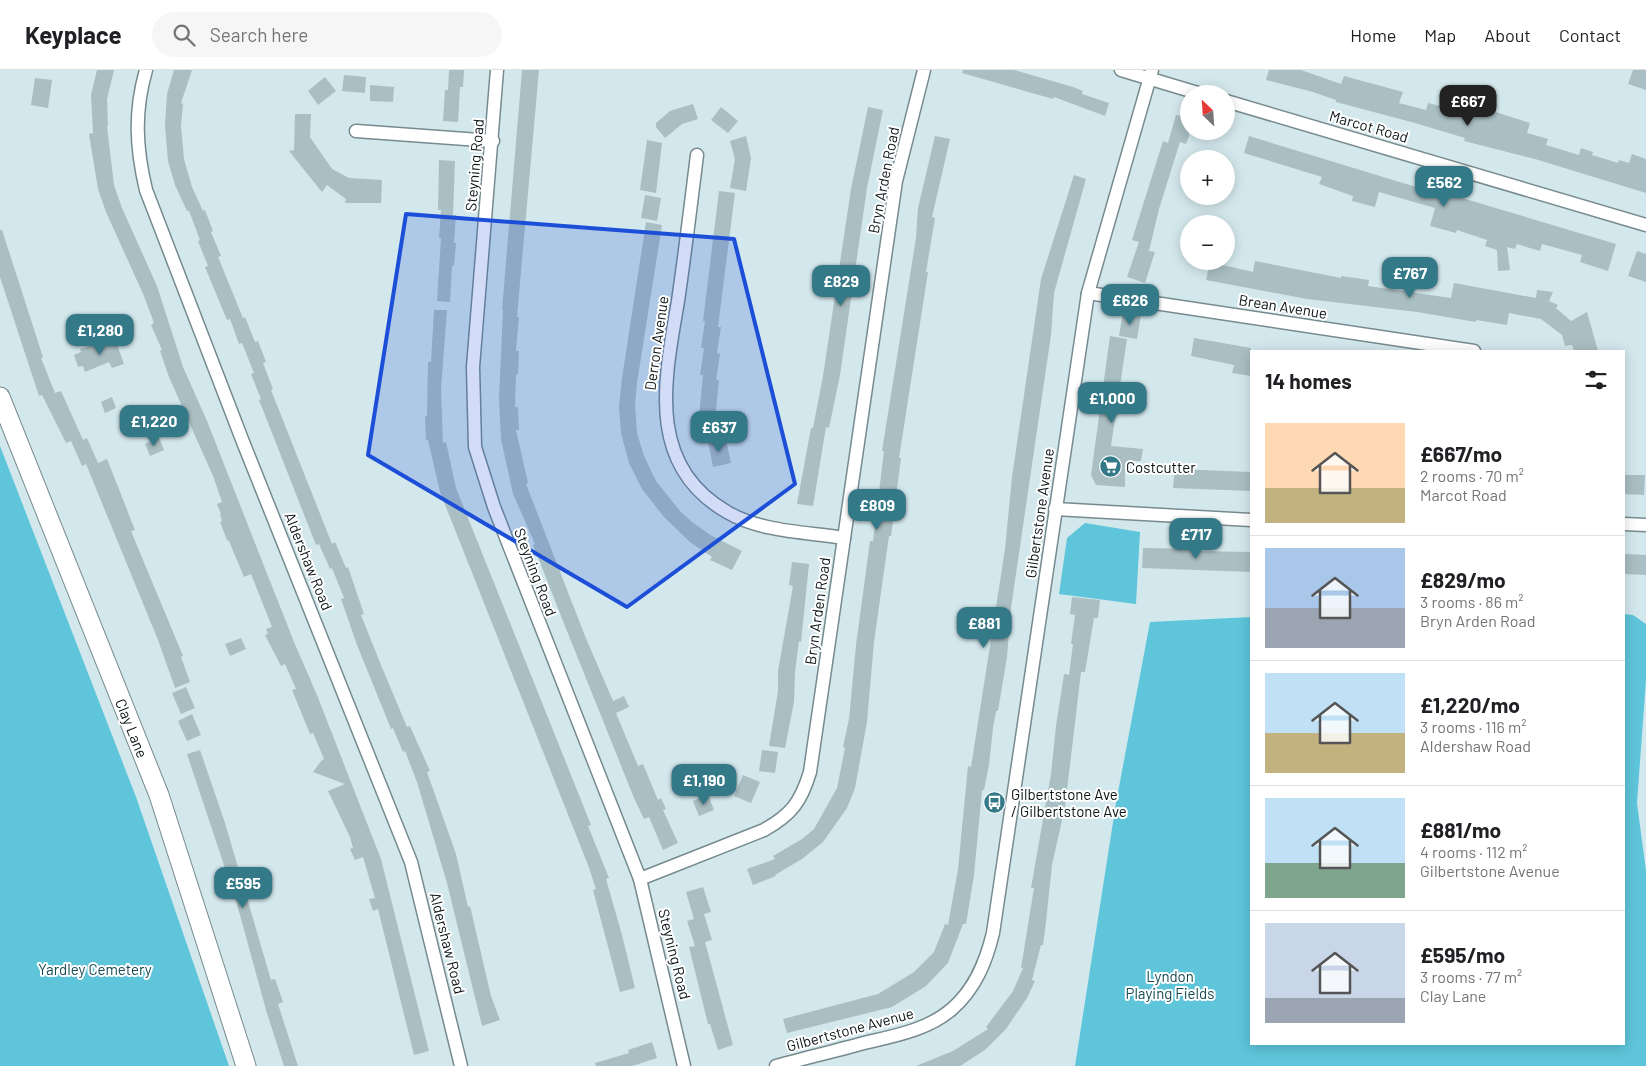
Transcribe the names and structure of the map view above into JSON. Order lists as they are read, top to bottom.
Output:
{
  "streets": {
    "street": [
      "Marcot Road",
      "Steyning Road",
      "Bryn Arden Road",
      "Brean Avenue",
      "Derron Avenue",
      "Gilbertstone Avenue",
      "Aldershaw Road",
      "Clay Lane"
    ]
  },
  "crossings": [
    ["Steyning Road", "Bryn Arden Road"],
    ["Bryn Arden Road", "Derron Avenue"],
    ["Brean Avenue", "Gilbertstone Avenue"]
  ],
  "parks": ["Yardley Cemetery", "Lyndon Playing Fields"],
  "places": {
    "supermarket": ["Costcutter"],
    "bus stop": ["Gilbertstone Ave / Gilbertstone Ave"]
  },
  "north": "top left",
  "page": {
    "header": "Keyplace",
    "search": "Search here",
    "nav": [
      "Home",
      "Map",
      "About",
      "Contact"
    ],
    "map_buttons": ["+", "−"],
    "price": [
      "£667",
      "£562",
      "£767",
      "£829",
      "£626",
      "£1,280",
      "£1,000",
      "£1,220",
      "£637",
      "£809",
      "£717",
      "£881",
      "£1,190",
      "£595"
    ],
    "heading": "14 homes",
    "list": [
      {
        "name": "£667/mo",
        "note": "2 rooms · 70 m² · Marcot Road"
      },
      {
        "name": "£829/mo",
        "note": "3 rooms · 86 m² · Bryn Arden Road"
      },
      {
        "name": "£1,220/mo",
        "note": "3 rooms · 116 m² · Aldershaw Road"
      },
      {
        "name": "£881/mo",
        "note": "4 rooms · 112 m² · Gilbertstone Avenue"
      },
      {
        "name": "£595/mo",
        "note": "3 rooms · 77 m² · Clay Lane"
      }
    ]
  }
}
